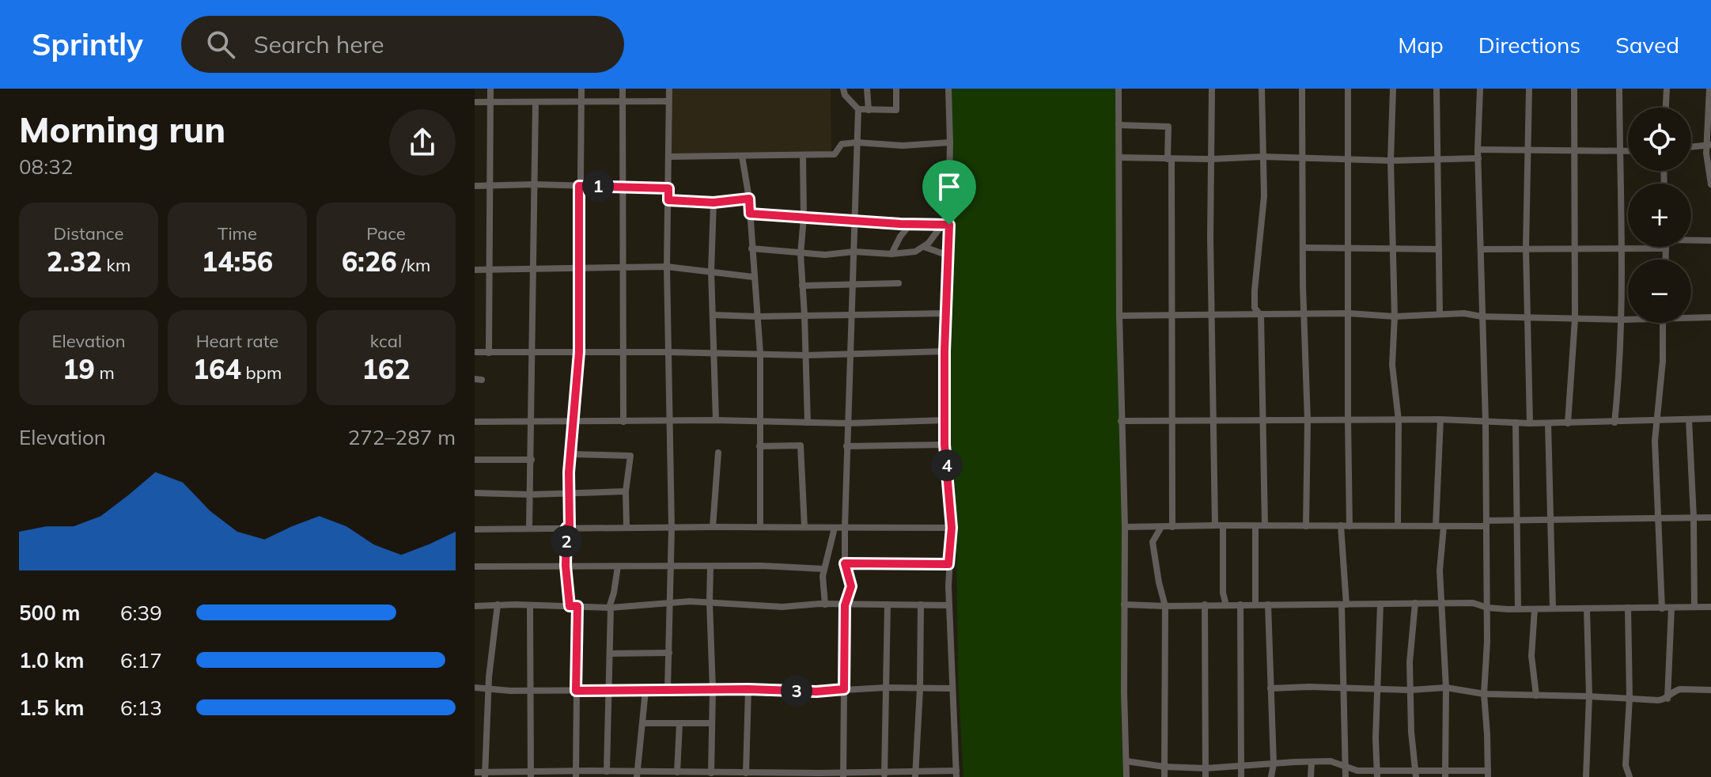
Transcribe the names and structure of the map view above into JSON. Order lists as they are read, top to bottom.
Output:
{
  "page": {
    "header": "Sprintly",
    "search": "Search here",
    "nav": ["Map", "Directions", "Saved"],
    "heading": ["Morning run", "08:32"],
    "map_buttons": ["+", "−"],
    "pins": [
      "1",
      "4",
      "2",
      "3"
    ],
    "stats": [
      ["Distance", "2.32 km"],
      ["Time", "14:56"],
      ["Pace", "6:26 /km"],
      ["Elevation", "19 m"],
      ["Heart rate", "164 bpm"],
      ["kcal", "162"]
    ],
    "chart": ["Elevation", "272–287 m"],
    "list": [
      {
        "name": "500 m",
        "note": "6:39"
      },
      {
        "name": "1.0 km",
        "note": "6:17"
      },
      {
        "name": "1.5 km",
        "note": "6:13"
      }
    ]
  }
}
